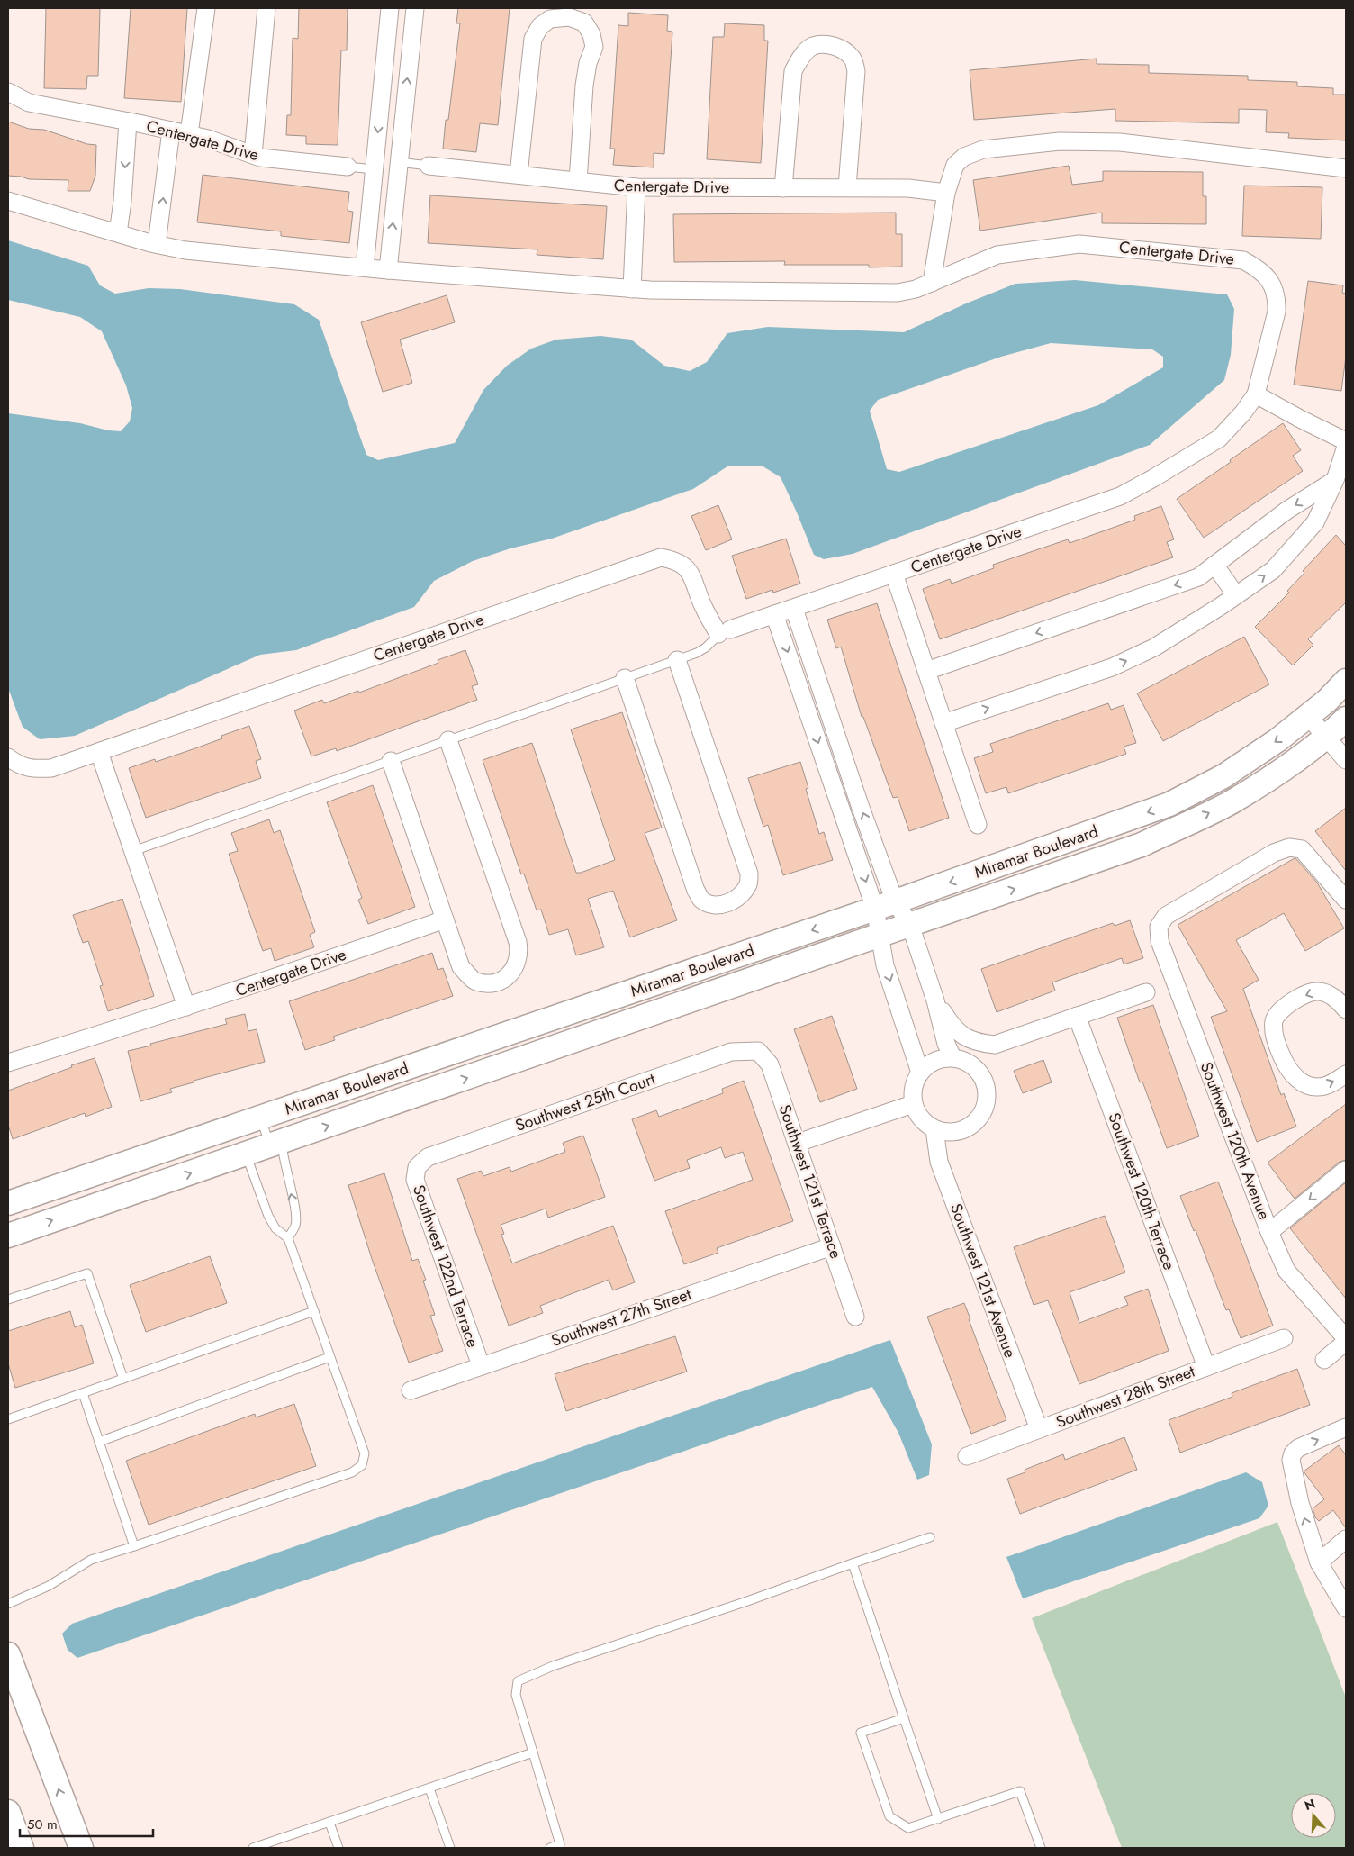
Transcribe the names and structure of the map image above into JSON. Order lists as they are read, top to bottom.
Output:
{
  "streets": {
    "street": [
      "Centergate Drive",
      "Miramar Boulevard",
      "Southwest 25th Court",
      "Southwest 120th Avenue",
      "Southwest 121st Terrace",
      "Southwest 120th Terrace",
      "Southwest 122nd Terrace",
      "Southwest 121st Avenue",
      "Southwest 27th Street",
      "Southwest 28th Street"
    ]
  },
  "crossings": [
    ["Southwest 25th Court", "Southwest 121st Terrace"],
    ["Southwest 25th Court", "Southwest 122nd Terrace"],
    ["Southwest 121st Terrace", "Southwest 27th Street"],
    ["Southwest 120th Terrace", "Southwest 28th Street"],
    ["Southwest 122nd Terrace", "Southwest 27th Street"],
    ["Southwest 121st Avenue", "Southwest 28th Street"]
  ],
  "scale_bar": "50 m",
  "north": "top"
}
